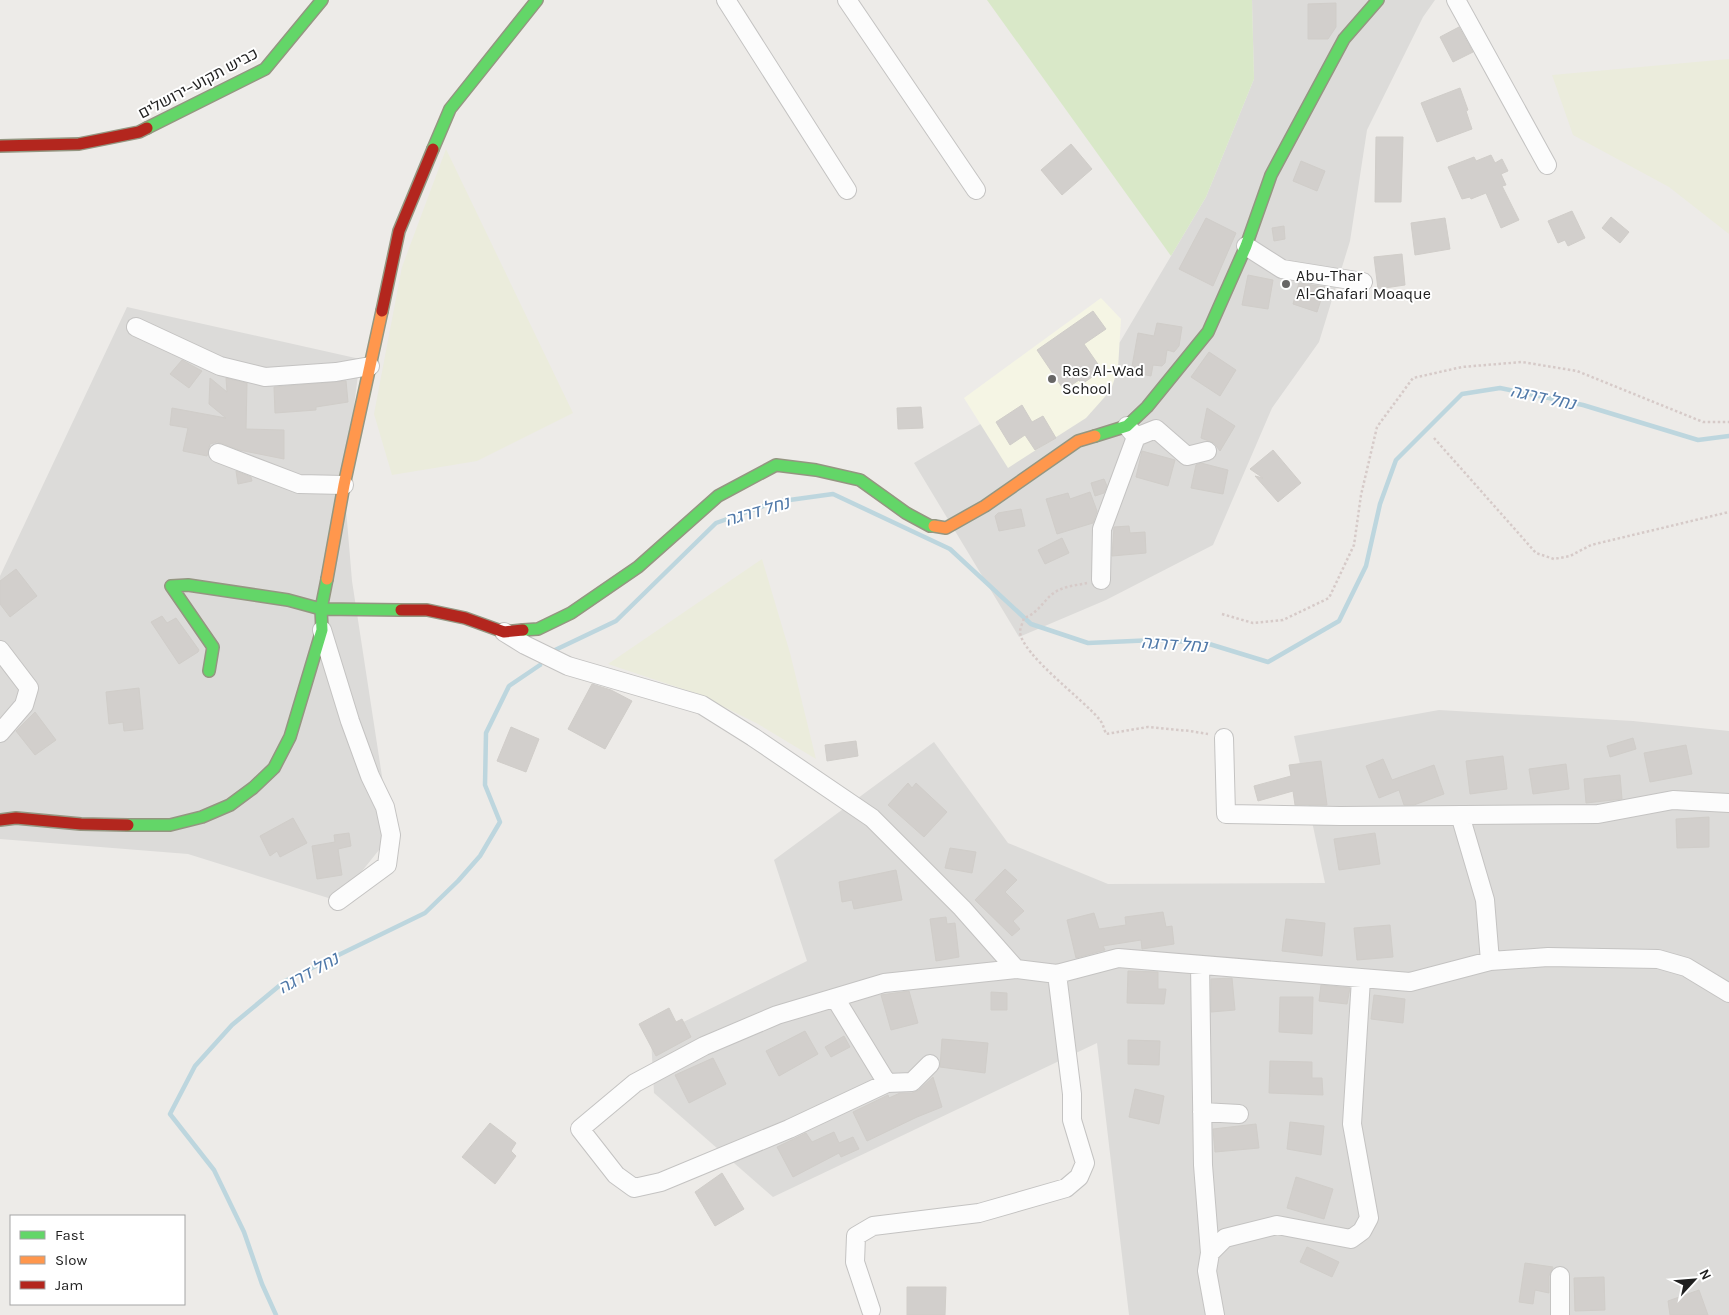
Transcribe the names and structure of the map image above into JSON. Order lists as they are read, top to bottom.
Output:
{
  "streets": {
    "street": ["כביש תקוע–ירושלים"]
  },
  "water": ["נחל דרגה"],
  "places": ["Abu-Thar Al-Ghafari Moaque", "Ras Al-Wad School"],
  "legend": ["Fast", "Slow", "Jam"],
  "north": "top right"
}
